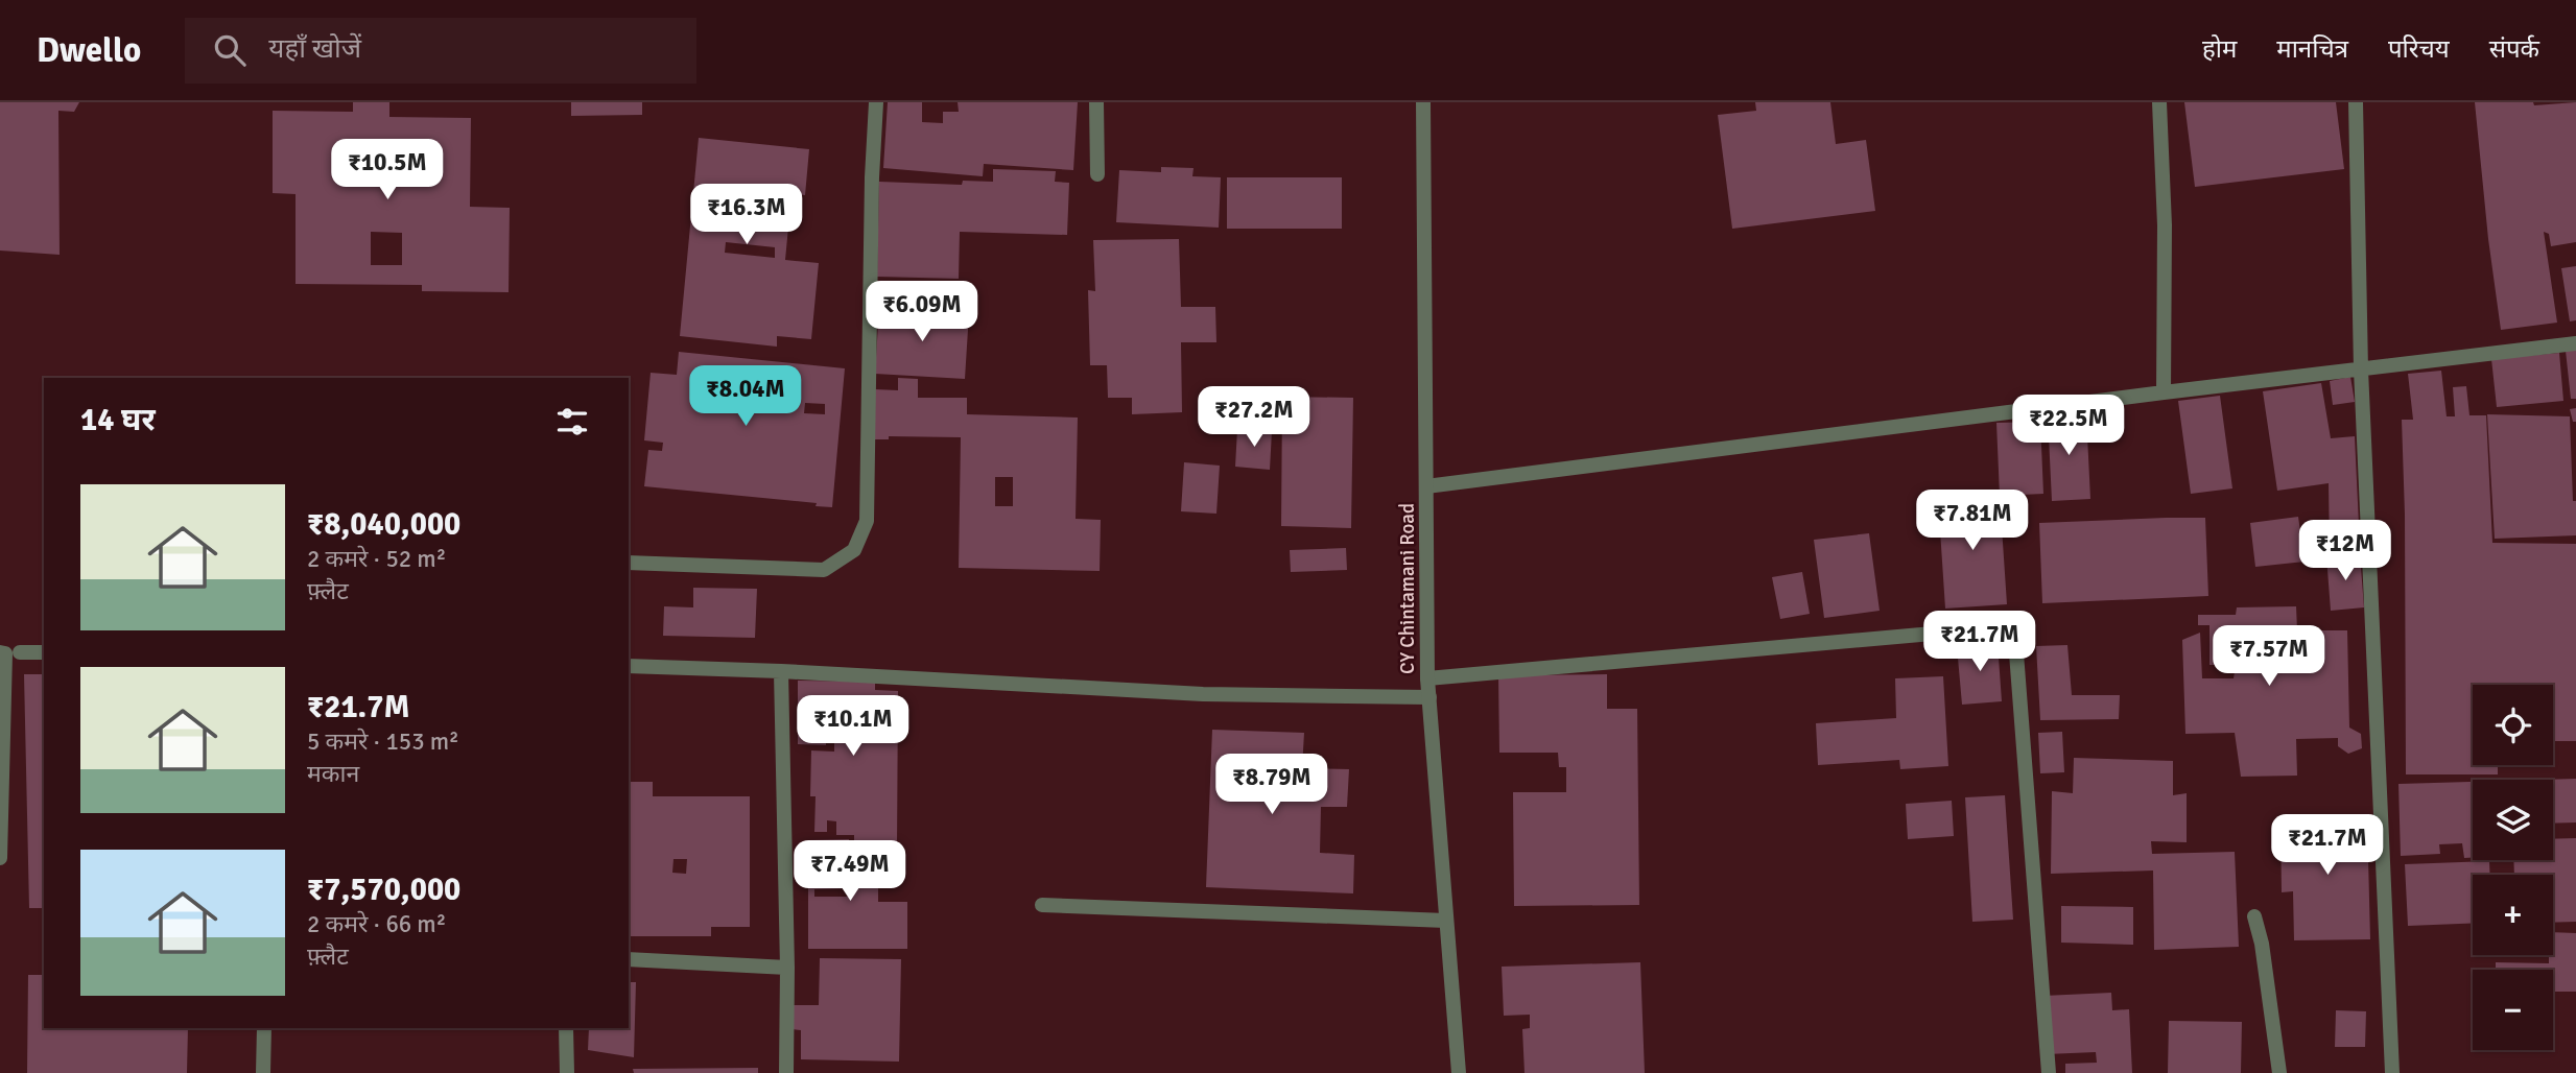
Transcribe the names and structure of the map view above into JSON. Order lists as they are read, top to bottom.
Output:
{
  "streets": {
    "street": ["CY Chintamani Road"]
  },
  "page": {
    "header": "Dwello",
    "search": "यहाँ खोजें",
    "nav": [
      "होम",
      "मानचित्र",
      "परिचय",
      "संपर्क"
    ],
    "price": [
      "₹10.5M",
      "₹16.3M",
      "₹6.09M",
      "₹8.04M",
      "₹27.2M",
      "₹22.5M",
      "₹7.81M",
      "₹12M",
      "₹21.7M",
      "₹7.57M",
      "₹10.1M",
      "₹8.79M",
      "₹21.7M",
      "₹7.49M"
    ],
    "heading": "14 घर",
    "list": [
      {
        "name": "₹8,040,000",
        "note": "2 कमरे · 52 m² · फ़्लैट"
      },
      {
        "name": "₹21.7M",
        "note": "5 कमरे · 153 m² · मकान"
      },
      {
        "name": "₹7,570,000",
        "note": "2 कमरे · 66 m² · फ़्लैट"
      }
    ],
    "map_buttons": ["+", "−"]
  }
}
